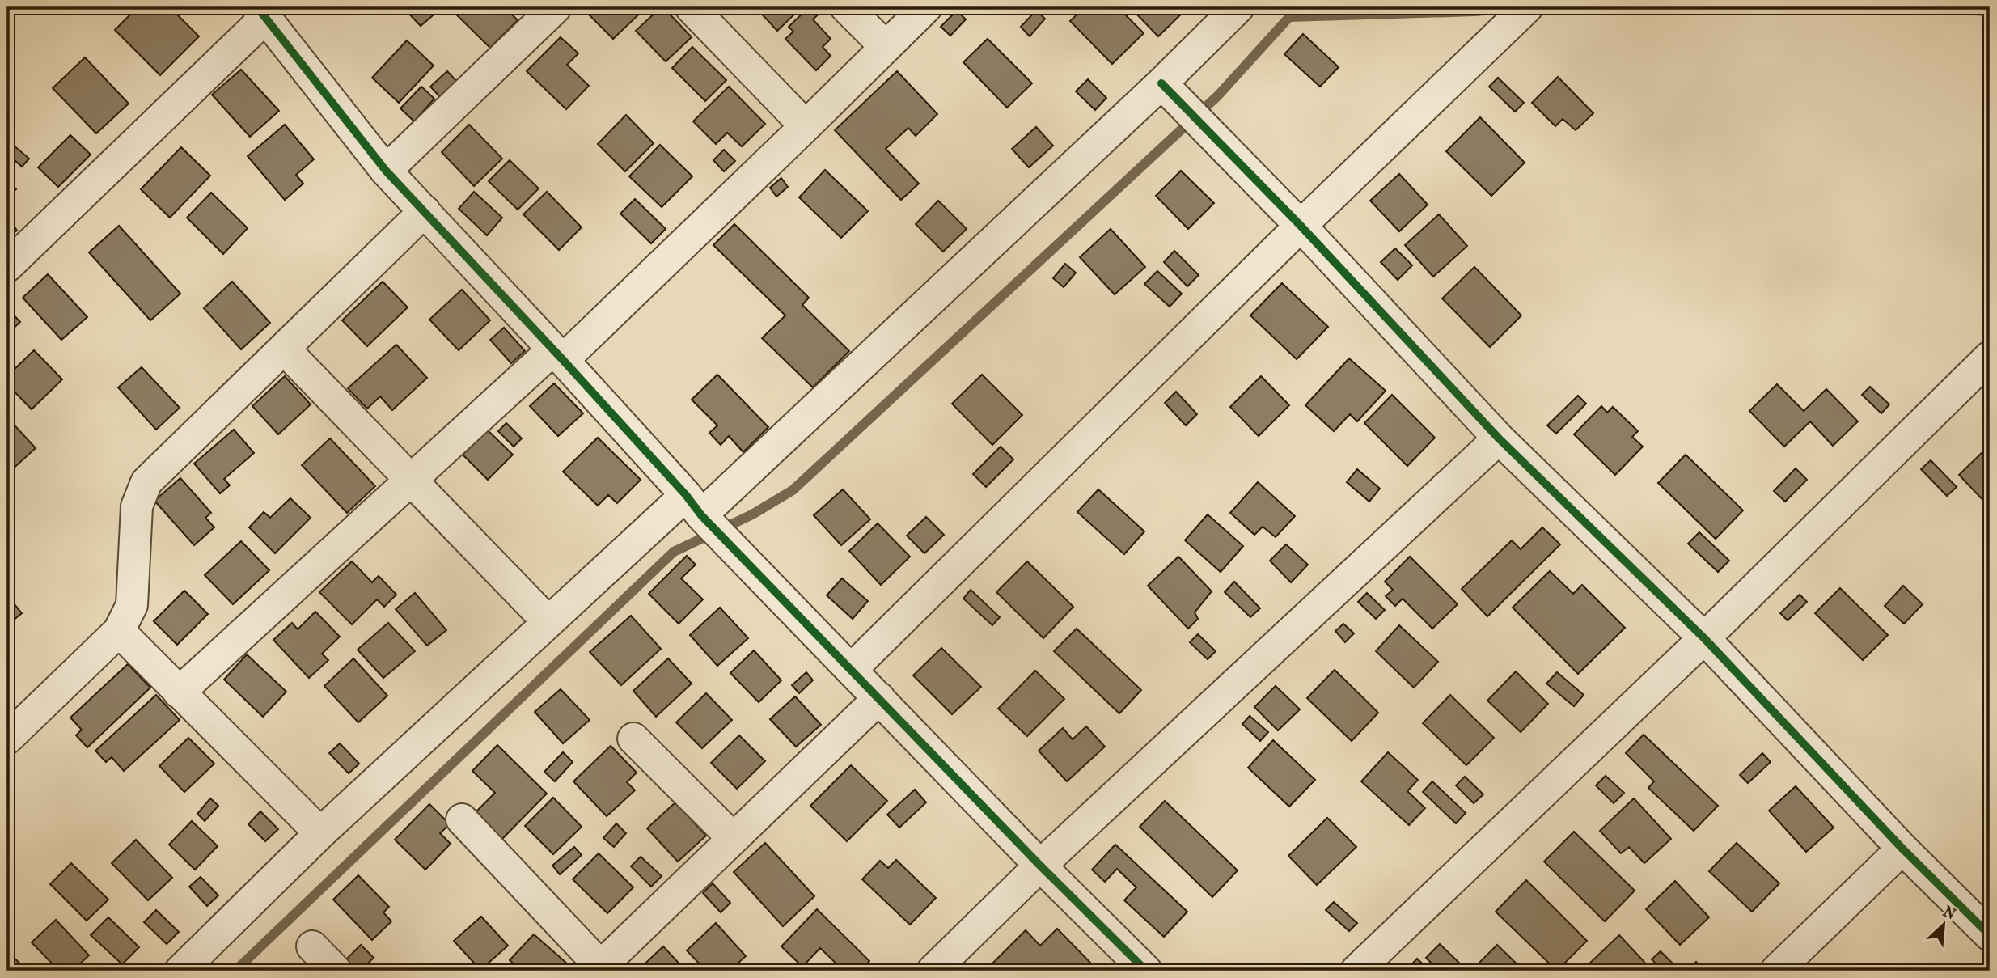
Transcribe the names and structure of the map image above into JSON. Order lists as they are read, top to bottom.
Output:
{
  "north": "top right"
}
